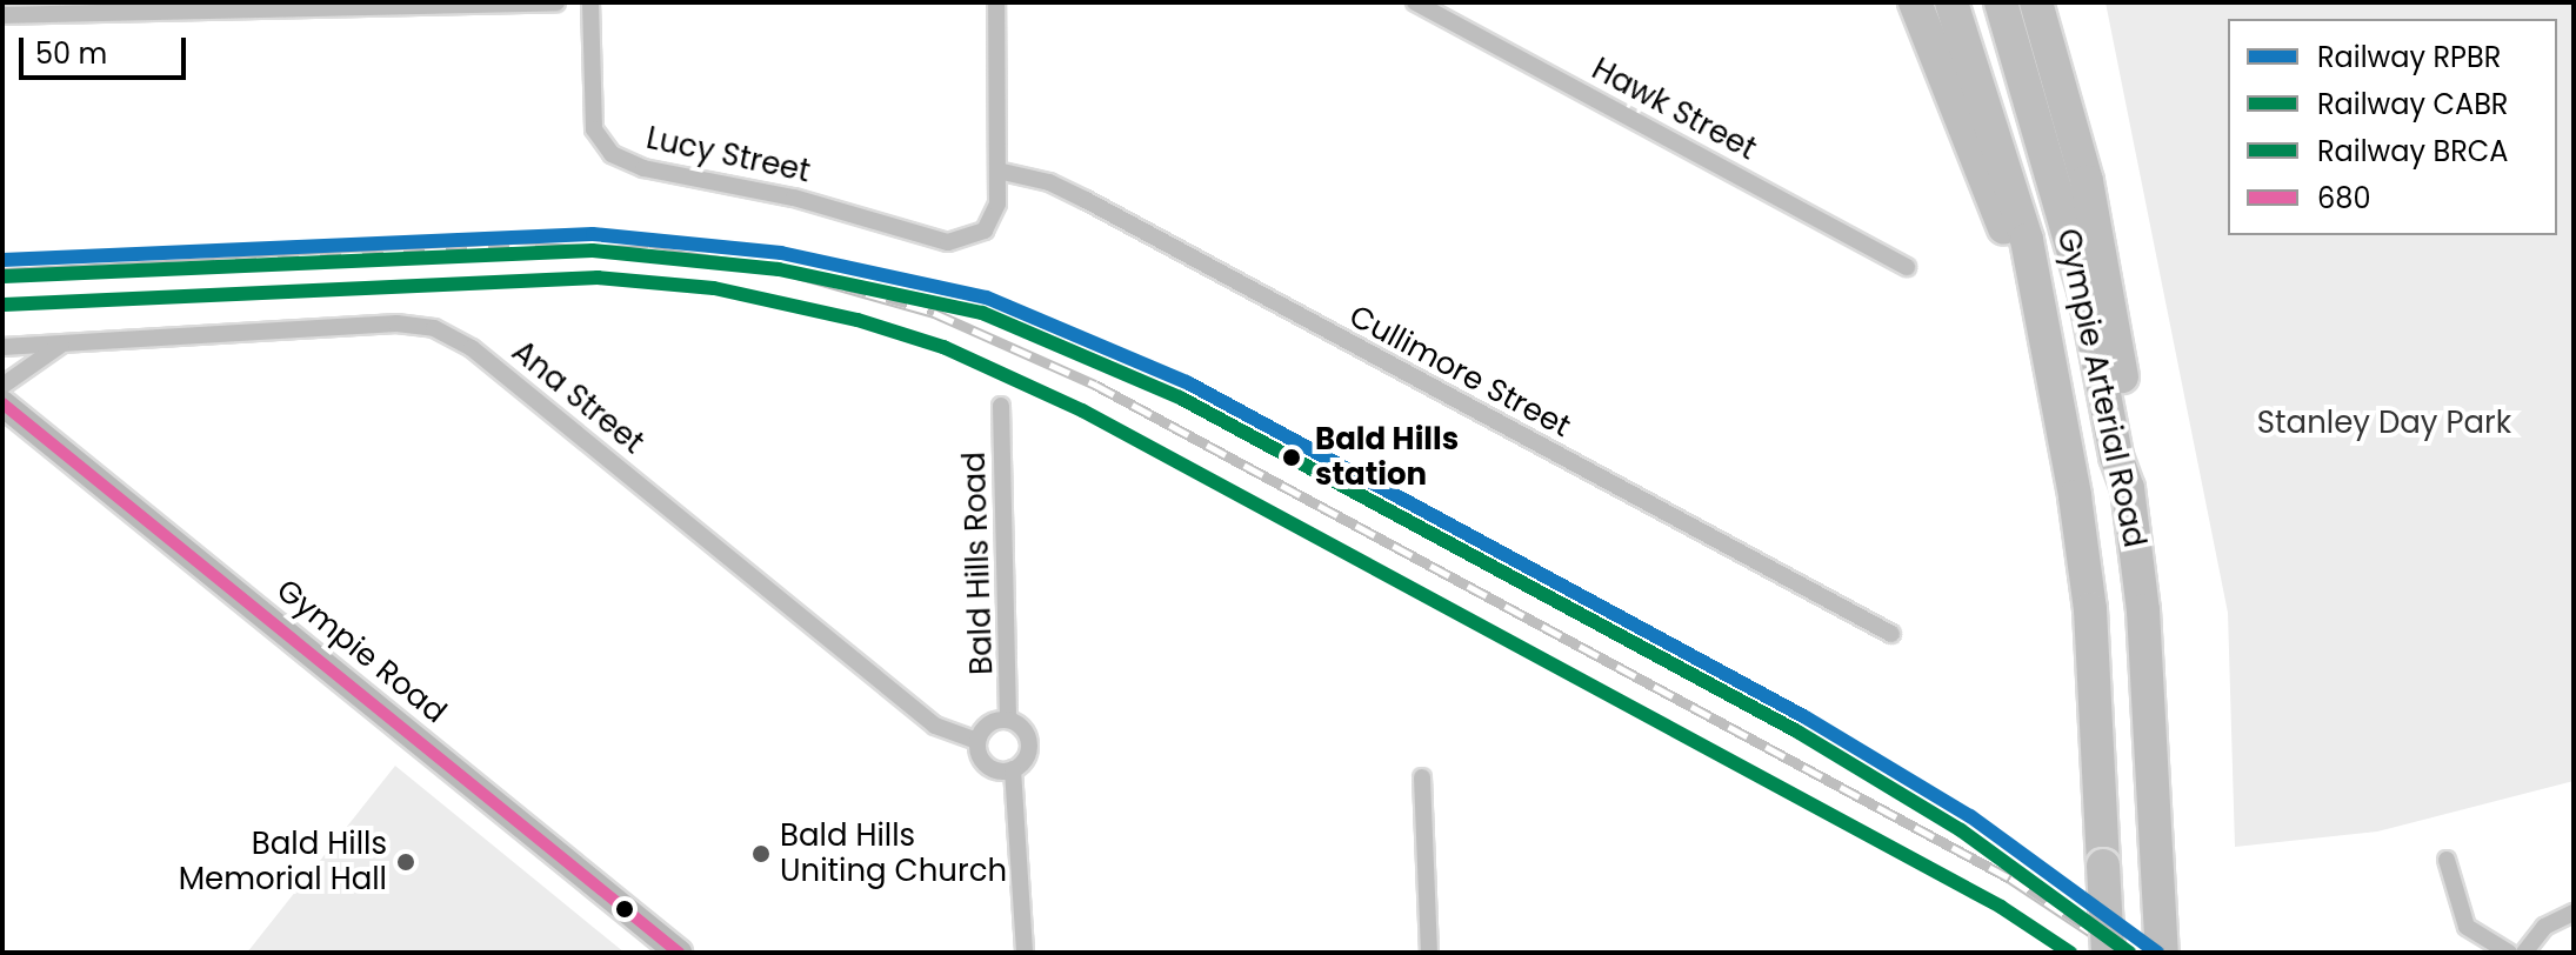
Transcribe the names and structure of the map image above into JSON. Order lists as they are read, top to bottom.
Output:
{
  "streets": {
    "highway": ["Gympie Arterial Road"],
    "main road": ["Gympie Road"],
    "street": [
      "Hawk Street",
      "Lucy Street",
      "Cullimore Street",
      "Ana Street",
      "Bald Hills Road"
    ]
  },
  "crossings": [
    ["Lucy Street", "Cullimore Street"],
    ["Ana Street", "Bald Hills Road"]
  ],
  "parks": ["Stanley Day Park"],
  "places": ["Bald Hills station", "Bald Hills Uniting Church", "Bald Hills Memorial Hall"],
  "lines": [
    "rail line RPBR",
    "rail line CABR",
    "rail line BRCA",
    "transit line 680"
  ],
  "legend": [
    "Railway RPBR",
    "Railway CABR",
    "Railway BRCA",
    "680"
  ],
  "scale_bar": "50 m"
}
